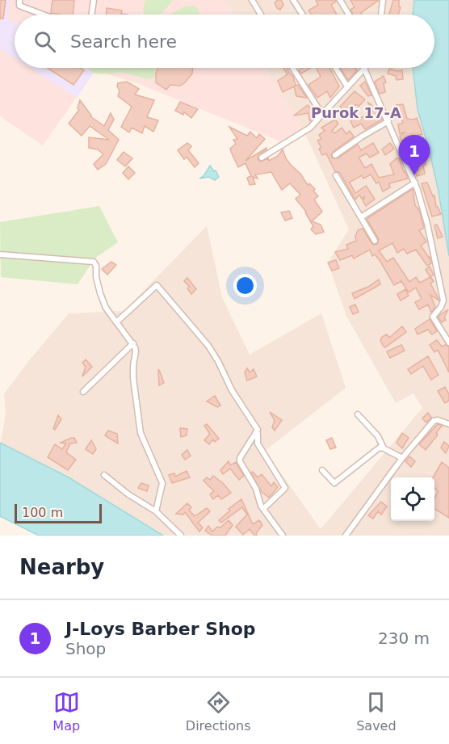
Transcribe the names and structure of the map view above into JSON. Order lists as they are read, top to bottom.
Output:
{
  "districts": ["Purok 17-A"],
  "scale_bar": "100 m",
  "page": {
    "search": "Search here",
    "pins": "1",
    "scale": "100 m",
    "heading": "Nearby",
    "list": [
      {
        "mark": "1",
        "name": "J-Loys Barber Shop",
        "note": "Shop",
        "value": "230 m"
      }
    ],
    "nav": ["Map", "Directions", "Saved"]
  }
}
